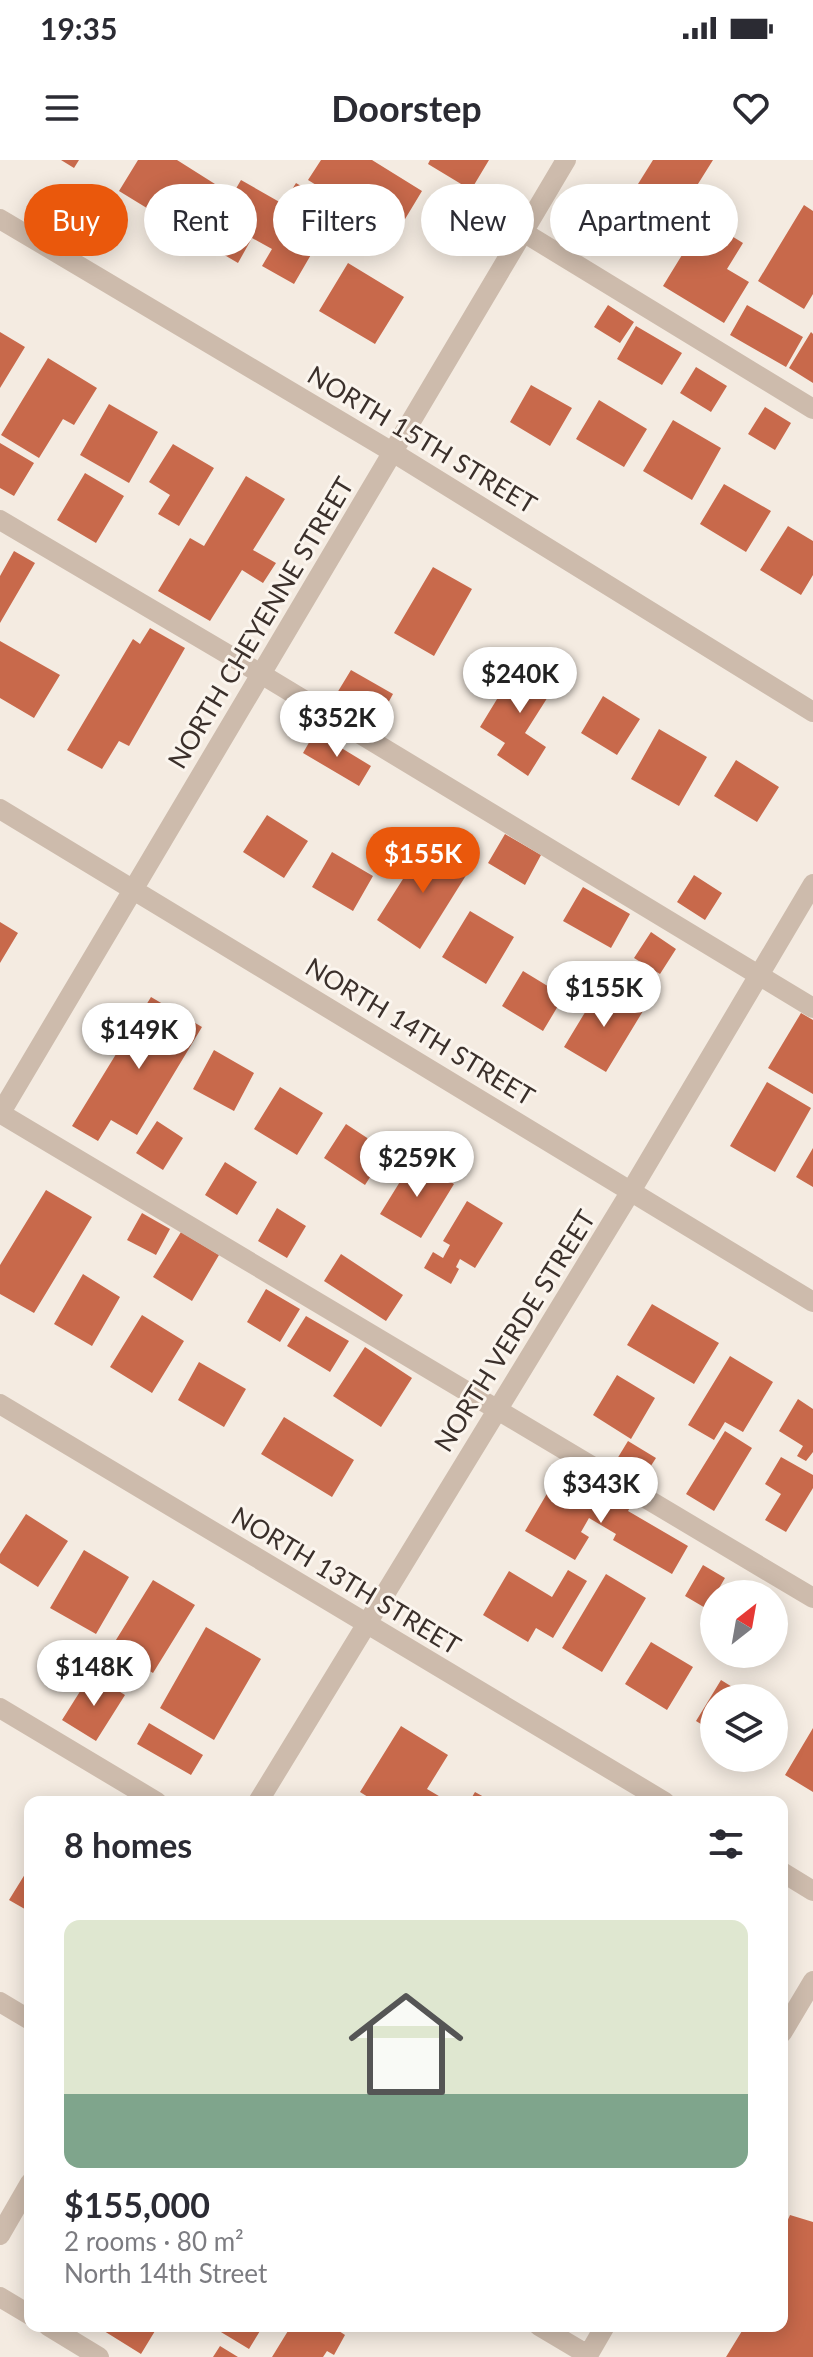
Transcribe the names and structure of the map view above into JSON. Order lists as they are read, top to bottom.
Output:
{
  "streets": {
    "street": [
      "NORTH 15TH STREET",
      "NORTH CHEYENNE STREET",
      "NORTH 14TH STREET",
      "NORTH VERDE STREET",
      "NORTH 13TH STREET"
    ]
  },
  "crossings": [
    ["NORTH 15TH STREET", "NORTH CHEYENNE STREET"],
    ["NORTH CHEYENNE STREET", "NORTH 14TH STREET"],
    ["NORTH 14TH STREET", "NORTH VERDE STREET"],
    ["NORTH VERDE STREET", "NORTH 13TH STREET"]
  ],
  "north": "top right",
  "page": {
    "status": "19:35",
    "header": "Doorstep",
    "chip": [
      "Buy",
      "Rent",
      "Filters",
      "New",
      "Apartment"
    ],
    "price": [
      "$240K",
      "$352K",
      "$155K",
      "$155K",
      "$149K",
      "$259K",
      "$343K",
      "$148K"
    ],
    "heading": "8 homes",
    "list": [
      {
        "name": "$155,000",
        "note": "2 rooms · 80 m² · North 14th Street"
      }
    ]
  }
}
